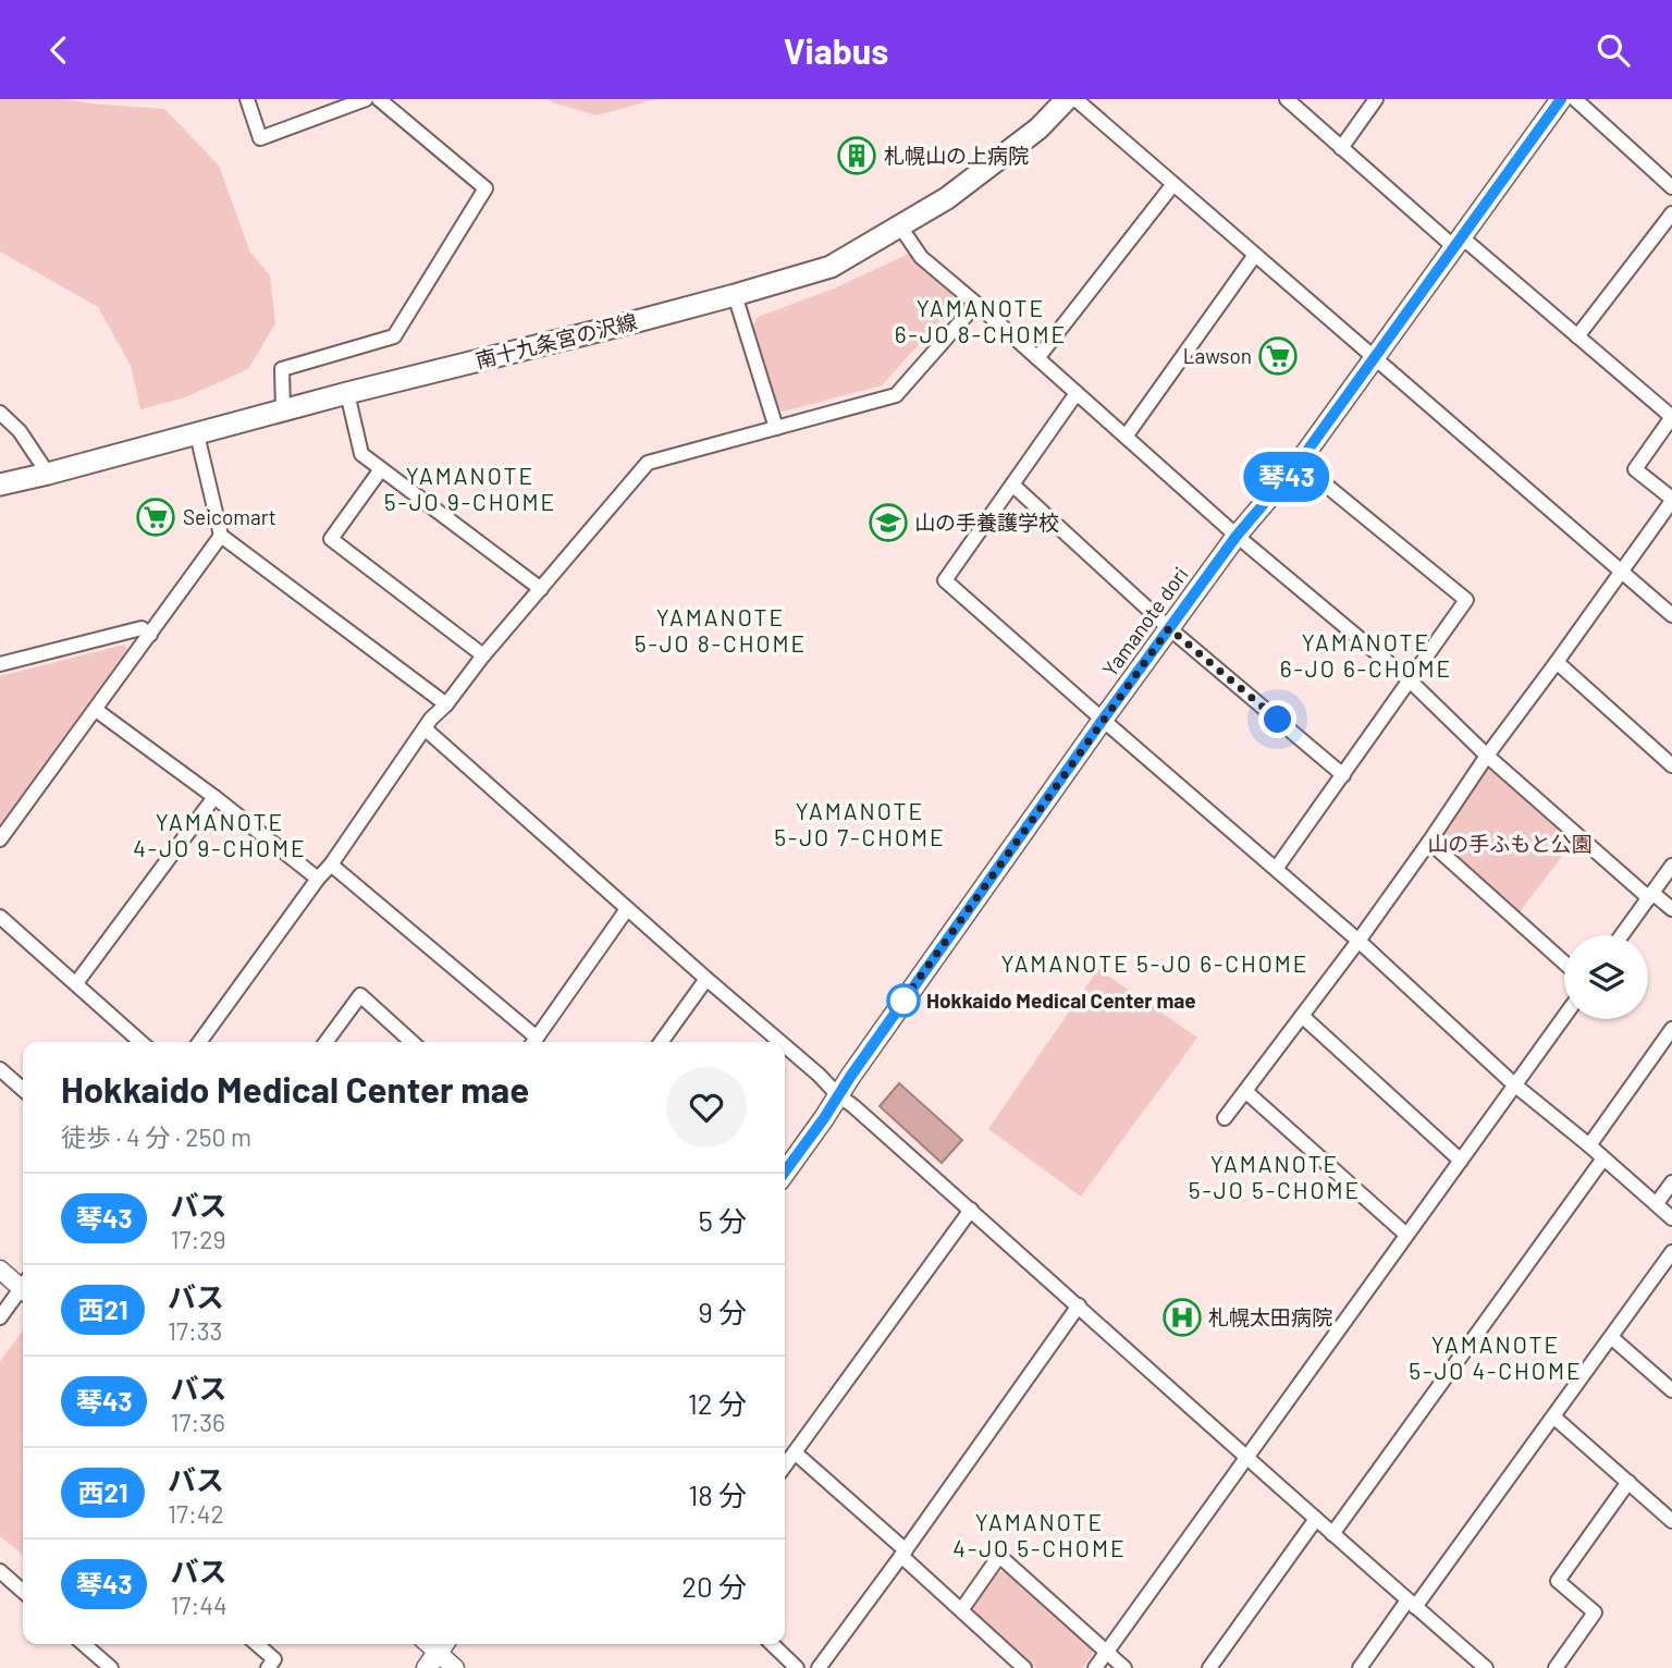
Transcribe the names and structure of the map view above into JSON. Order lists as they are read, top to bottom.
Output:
{
  "streets": {
    "main road": ["南十九条宮の沢線", "Yamanote dori"]
  },
  "districts": [
    "YAMANOTE 6-JO 8-CHOME",
    "YAMANOTE 5-JO 9-CHOME",
    "YAMANOTE 5-JO 8-CHOME",
    "YAMANOTE 6-JO 6-CHOME",
    "YAMANOTE 5-JO 7-CHOME",
    "YAMANOTE 4-JO 9-CHOME",
    "YAMANOTE 5-JO 6-CHOME",
    "YAMANOTE 5-JO 5-CHOME",
    "YAMANOTE 5-JO 4-CHOME",
    "YAMANOTE 4-JO 5-CHOME"
  ],
  "parks": ["山の手ふもと公園"],
  "places": {
    "building": ["札幌山の上病院"],
    "supermarket": ["Lawson", "Seicomart"],
    "school or university": ["山の手養護学校"],
    "other": ["Hokkaido Medical Center mae"],
    "hospital": ["札幌太田病院"]
  },
  "lines": ["bus line 琴43"],
  "page": {
    "header": "Viabus",
    "on_map": "琴43",
    "heading": ["Hokkaido Medical Center mae", "徒歩 · 4 分 · 250 m"],
    "list": [
      {
        "mark": "琴43",
        "name": "バス",
        "note": "17:29",
        "value": "5 分"
      },
      {
        "mark": "西21",
        "name": "バス",
        "note": "17:33",
        "value": "9 分"
      },
      {
        "mark": "琴43",
        "name": "バス",
        "note": "17:36",
        "value": "12 分"
      },
      {
        "mark": "西21",
        "name": "バス",
        "note": "17:42",
        "value": "18 分"
      },
      {
        "mark": "琴43",
        "name": "バス",
        "note": "17:44",
        "value": "20 分"
      }
    ]
  }
}
